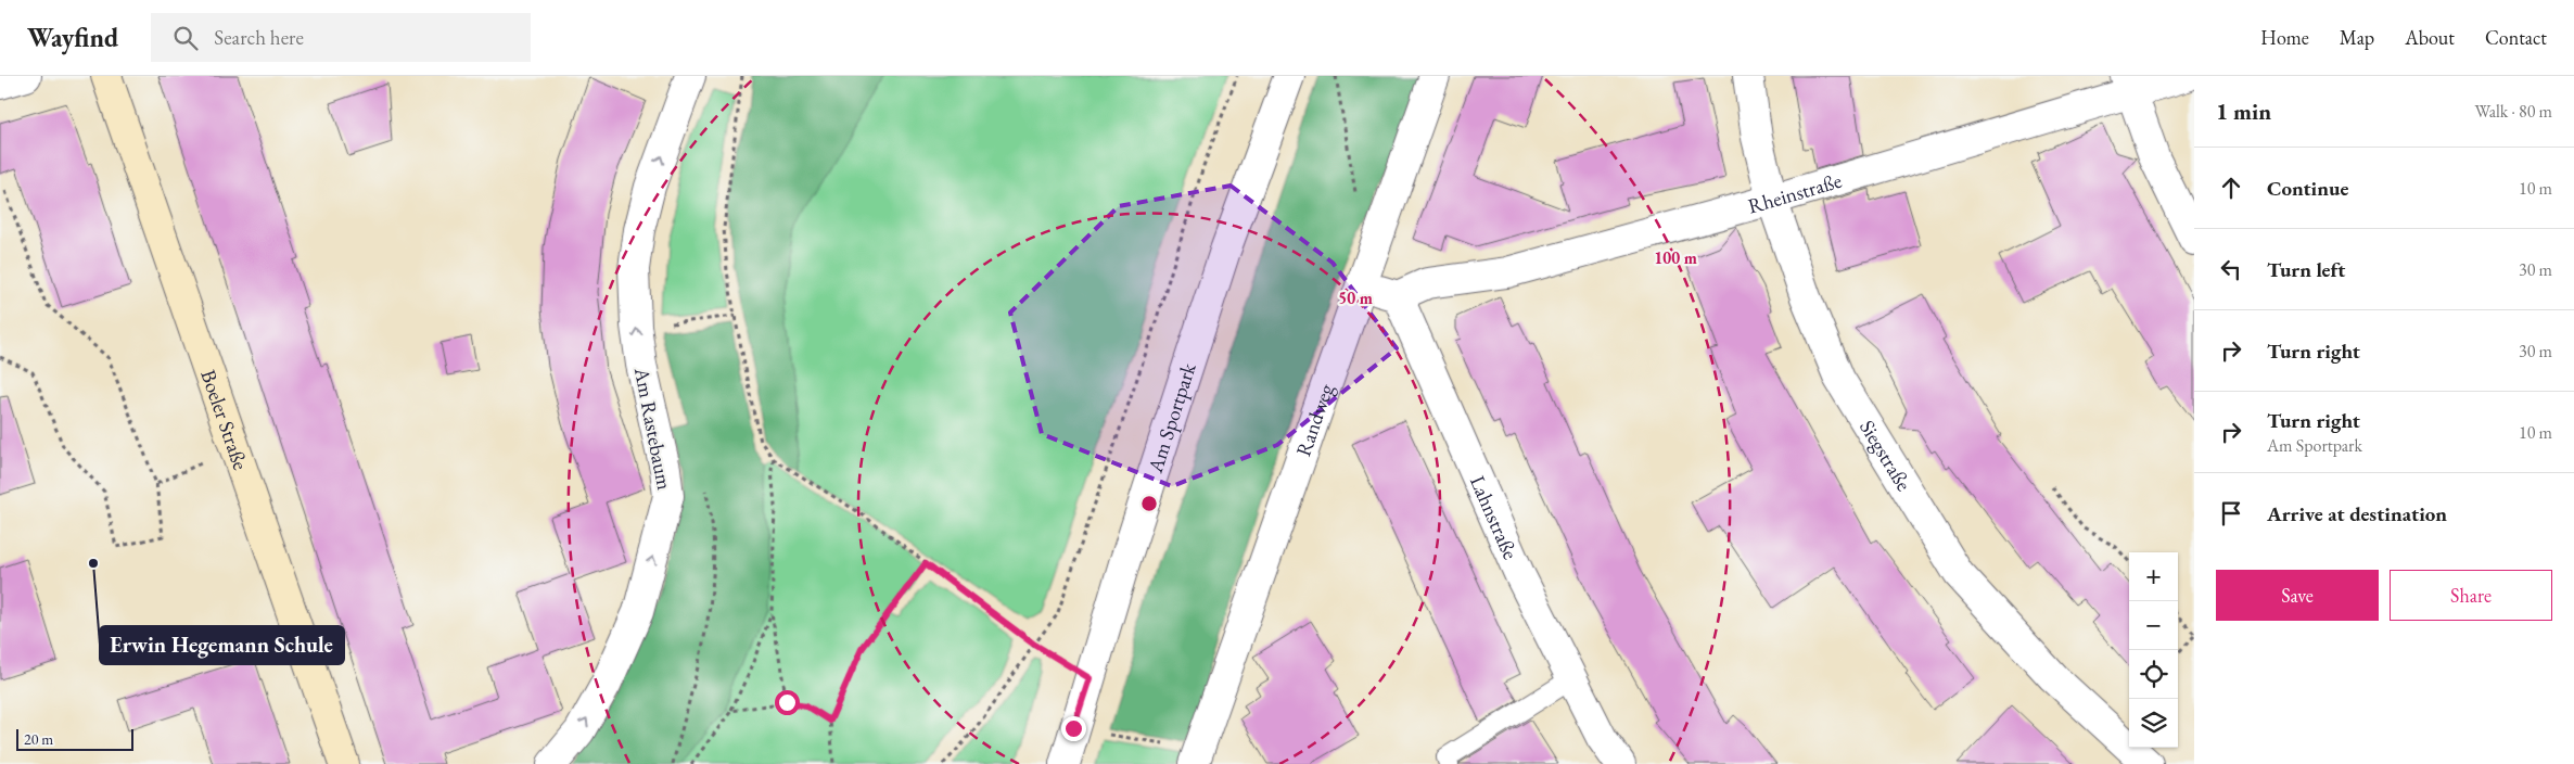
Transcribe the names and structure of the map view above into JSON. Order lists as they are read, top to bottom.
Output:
{
  "streets": {
    "street": [
      "Rheinstraße",
      "Am Sportpark",
      "Boeler Straße",
      "Randweg",
      "Am Rastebaum",
      "Siegstraße",
      "Lahnstraße"
    ]
  },
  "crossings": [
    ["Rheinstraße", "Siegstraße"],
    ["Rheinstraße", "Lahnstraße"]
  ],
  "one_way": ["Am Rastebaum"],
  "places": ["Erwin Hegemann Schule"],
  "scale_bar": "20 m",
  "page": {
    "header": "Wayfind",
    "search": "Search here",
    "nav": [
      "Home",
      "Map",
      "About",
      "Contact"
    ],
    "heading": ["1 min", "Walk · 80 m"],
    "list": [
      ["Continue", "10 m"],
      ["Turn left", "30 m"],
      ["Turn right", "30 m"],
      ["Turn right", "Am Sportpark", "10 m"],
      "Arrive at destination"
    ],
    "map_buttons": ["+", "−"],
    "buttons": ["Save", "Share"],
    "scale": "20 m"
  },
  "rings": ["100 m", "50 m"]
}
